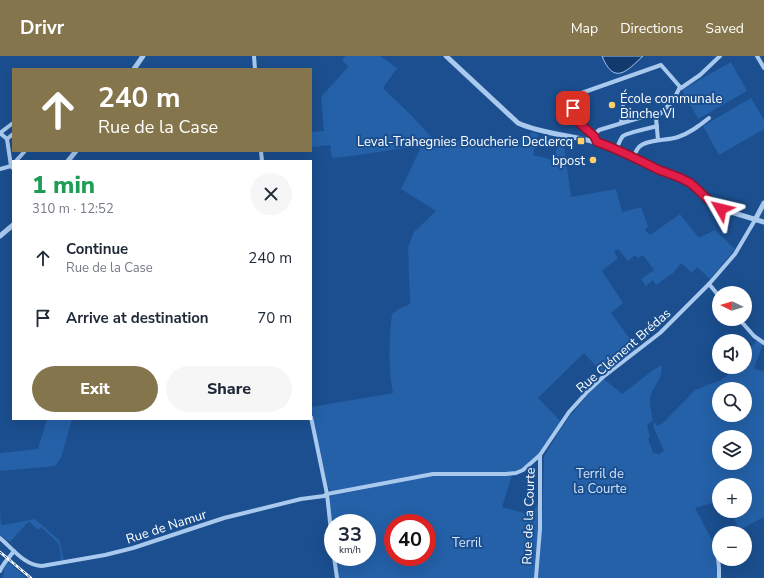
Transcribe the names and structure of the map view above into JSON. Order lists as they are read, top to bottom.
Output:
{
  "streets": {
    "street": ["Rue Clément Brédas", "Rue de la Courte", "Rue de Namur"]
  },
  "crossings": [
    ["Rue Clément Brédas", "Rue de la Courte"],
    ["Rue Clément Brédas", "Rue de Namur"]
  ],
  "parks": ["Terril de la Courte", "Terril"],
  "places": {
    "other": ["École communale Binche VI", "bpost"],
    "transit": ["Leval-Trahegnies Boucherie Declercq"]
  },
  "north": "left",
  "page": {
    "header": "Drivr",
    "nav": ["Map", "Directions", "Saved"],
    "turn": ["240 m", "Rue de la Case"],
    "heading": ["1 min", "310 m · 12:52"],
    "list": [
      {
        "name": "Continue",
        "note": "Rue de la Case",
        "value": "240 m"
      },
      {
        "name": "Arrive at destination",
        "value": "70 m"
      }
    ],
    "map_buttons": ["+", "−"],
    "buttons": ["Exit", "Share"],
    "speed": "33 km/h",
    "limit": "40"
  }
}
